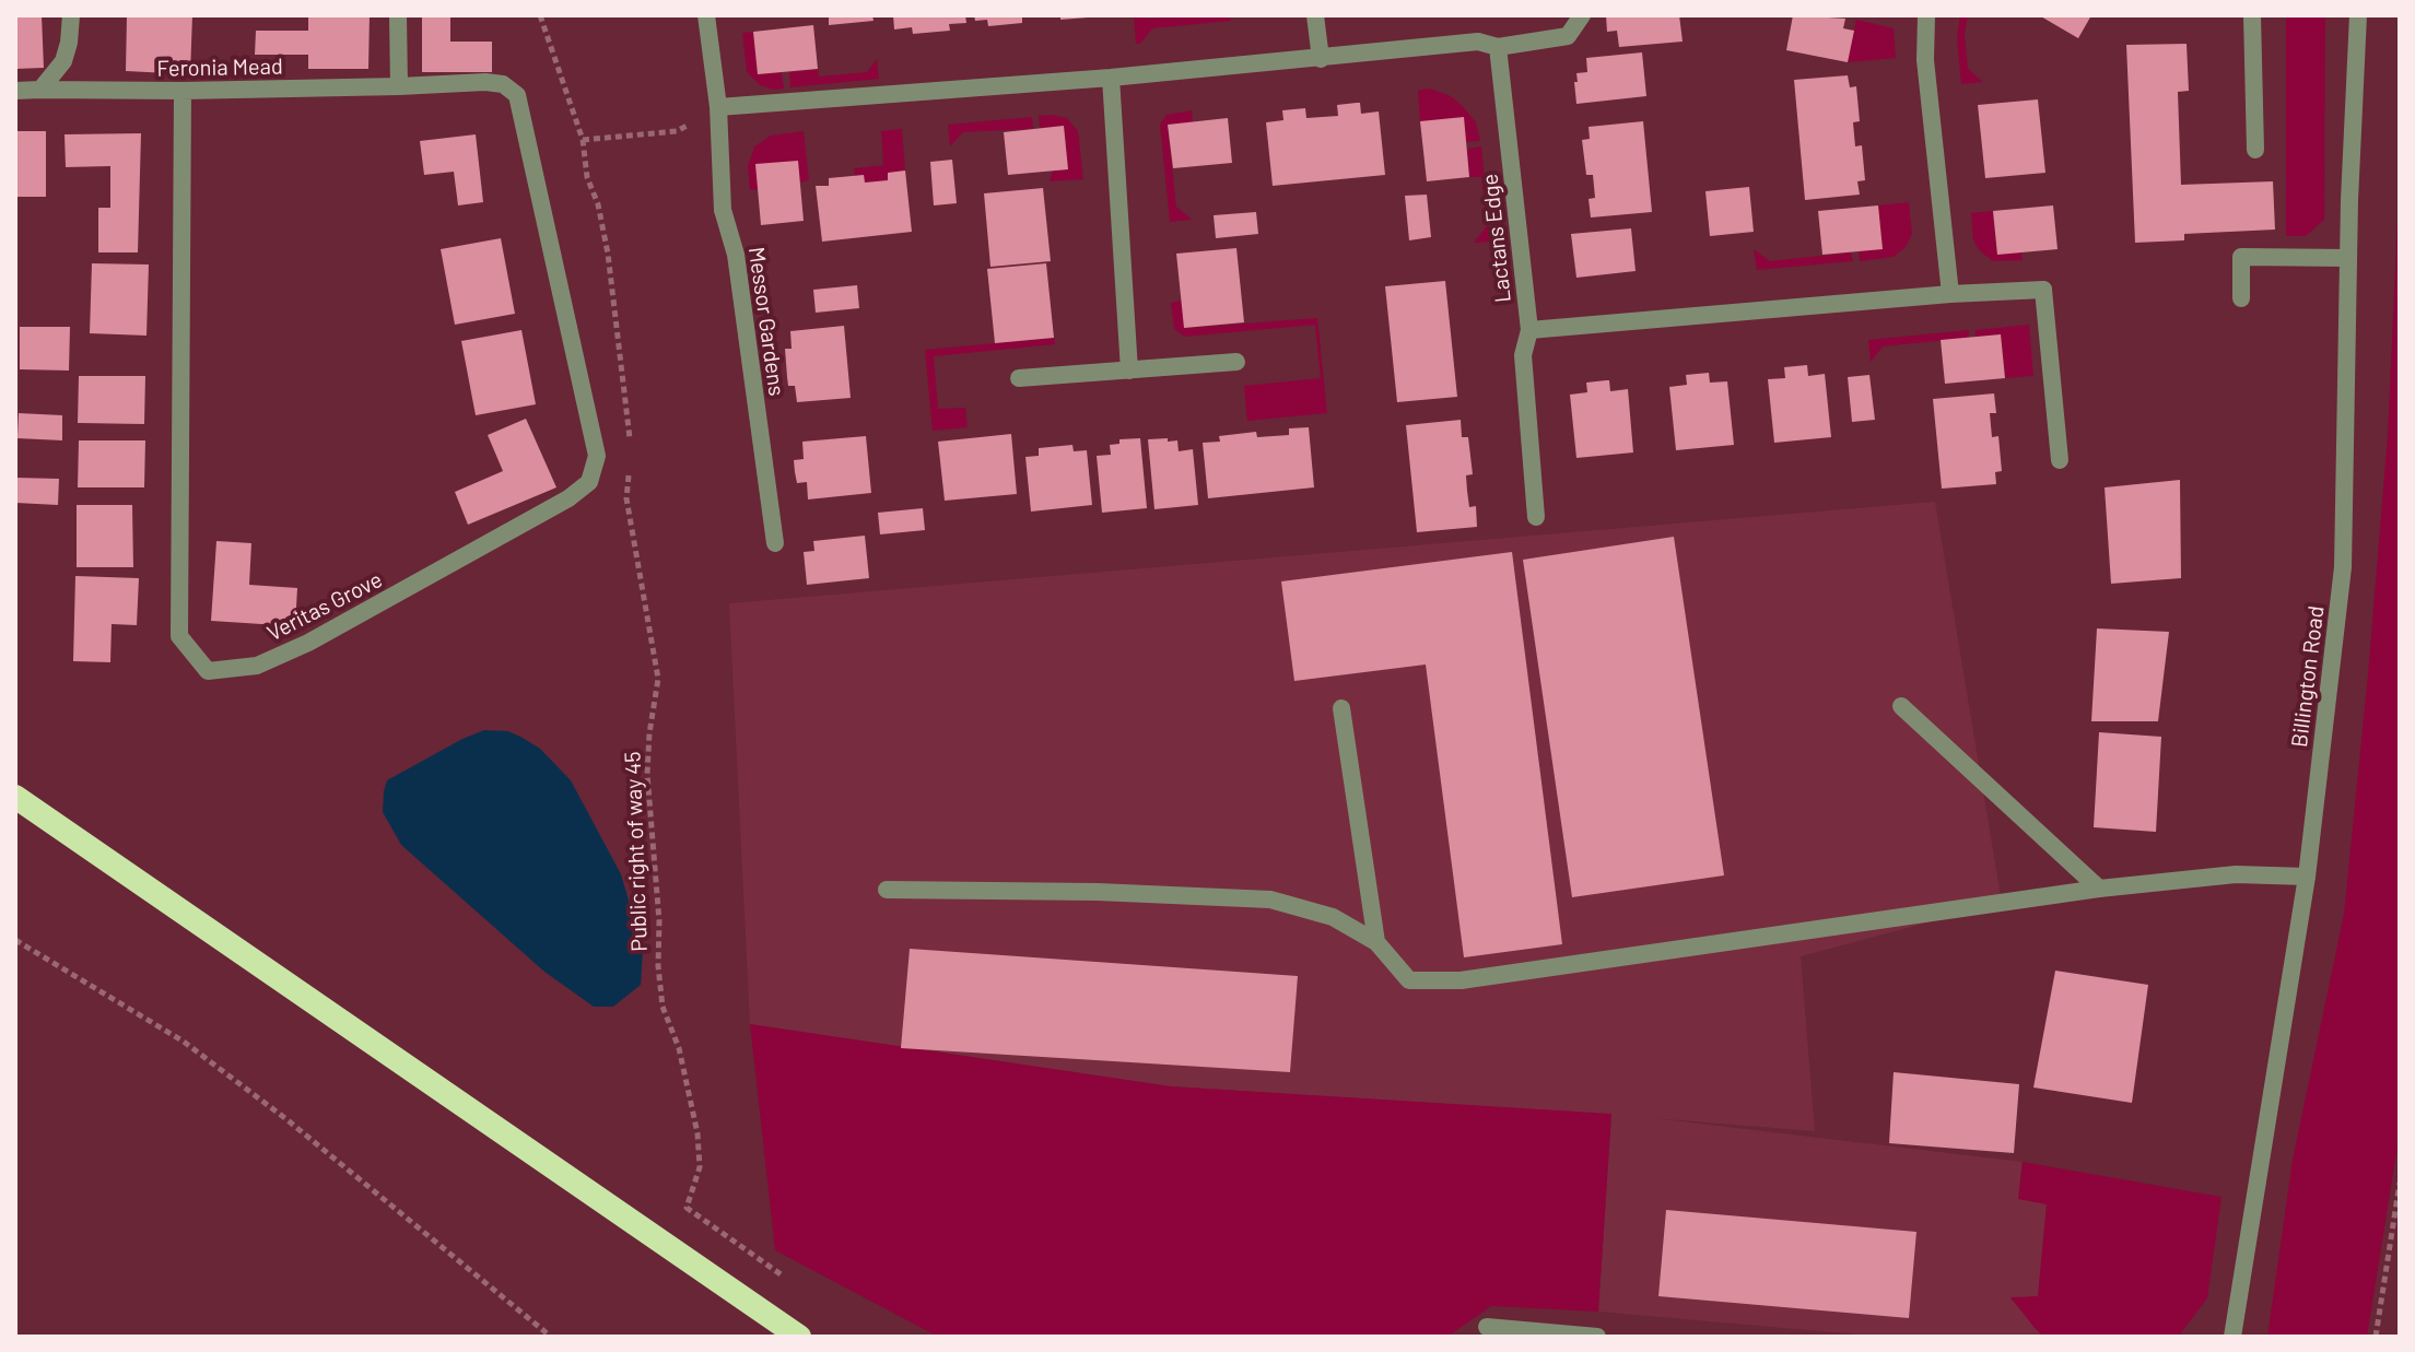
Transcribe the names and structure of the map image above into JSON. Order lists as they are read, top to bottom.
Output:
{
  "streets": {
    "street": [
      "Feronia Mead",
      "Lactans Edge",
      "Messor Gardens",
      "Veritas Grove",
      "Billington Road"
    ],
    "path": ["Public right of way 45"]
  },
  "crossings": [
    ["Feronia Mead", "Veritas Grove"]
  ]
}
